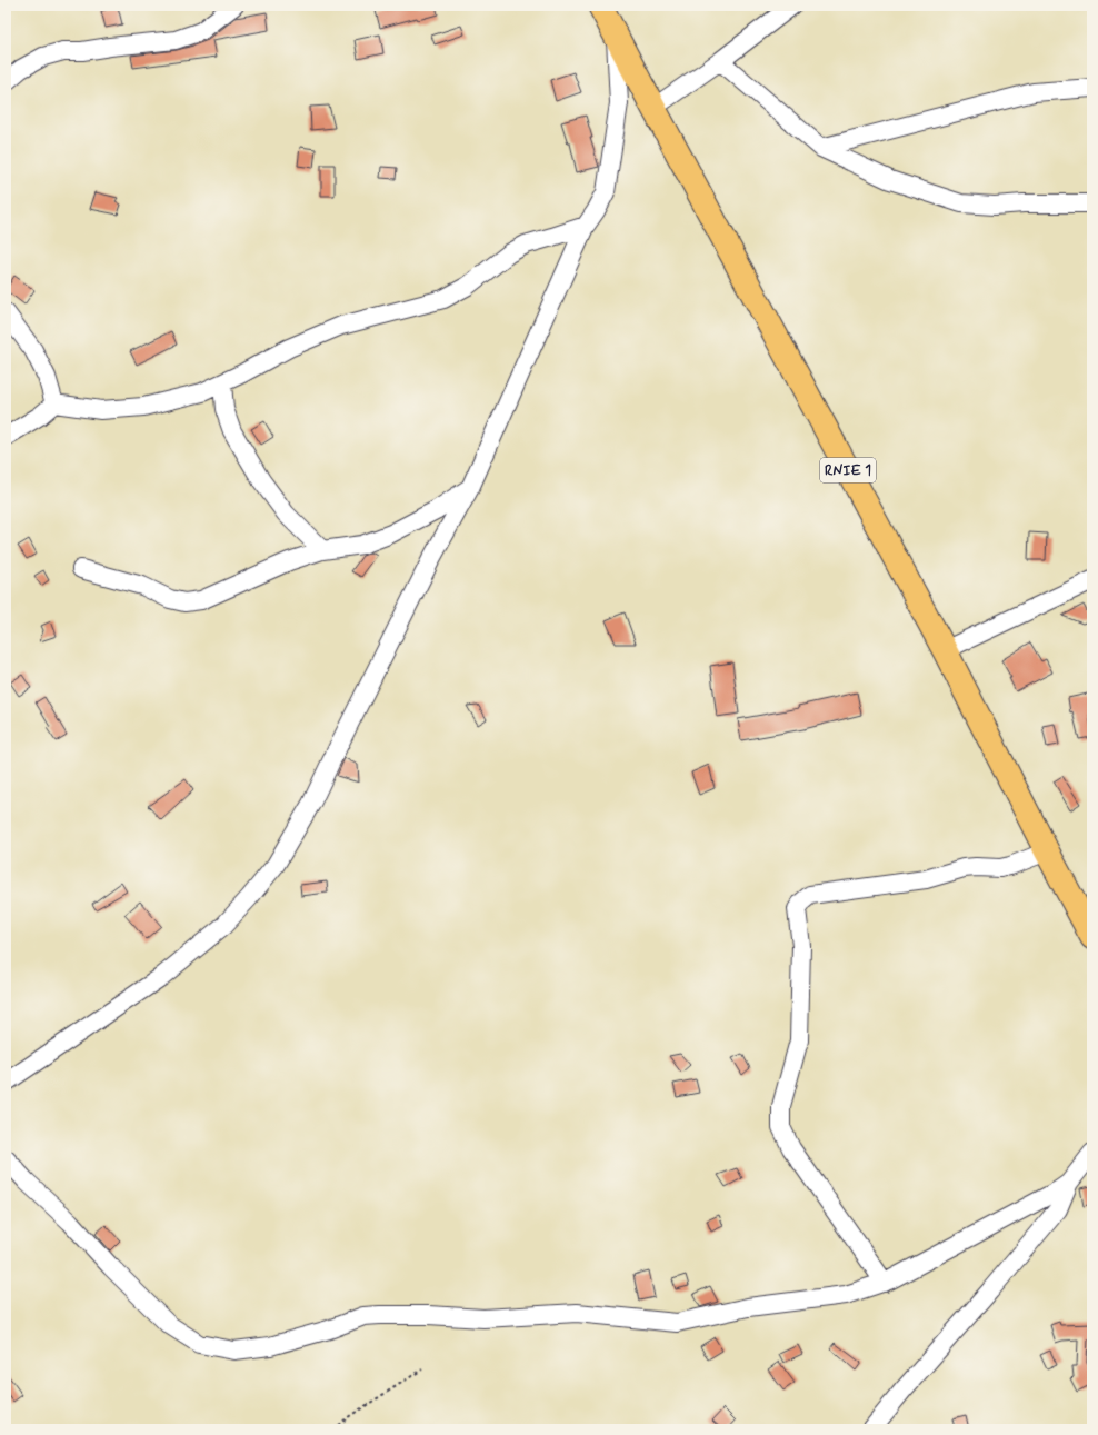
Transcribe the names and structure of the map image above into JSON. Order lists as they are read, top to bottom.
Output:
{
  "streets": {
    "highway": ["RNIE 1"]
  }
}
